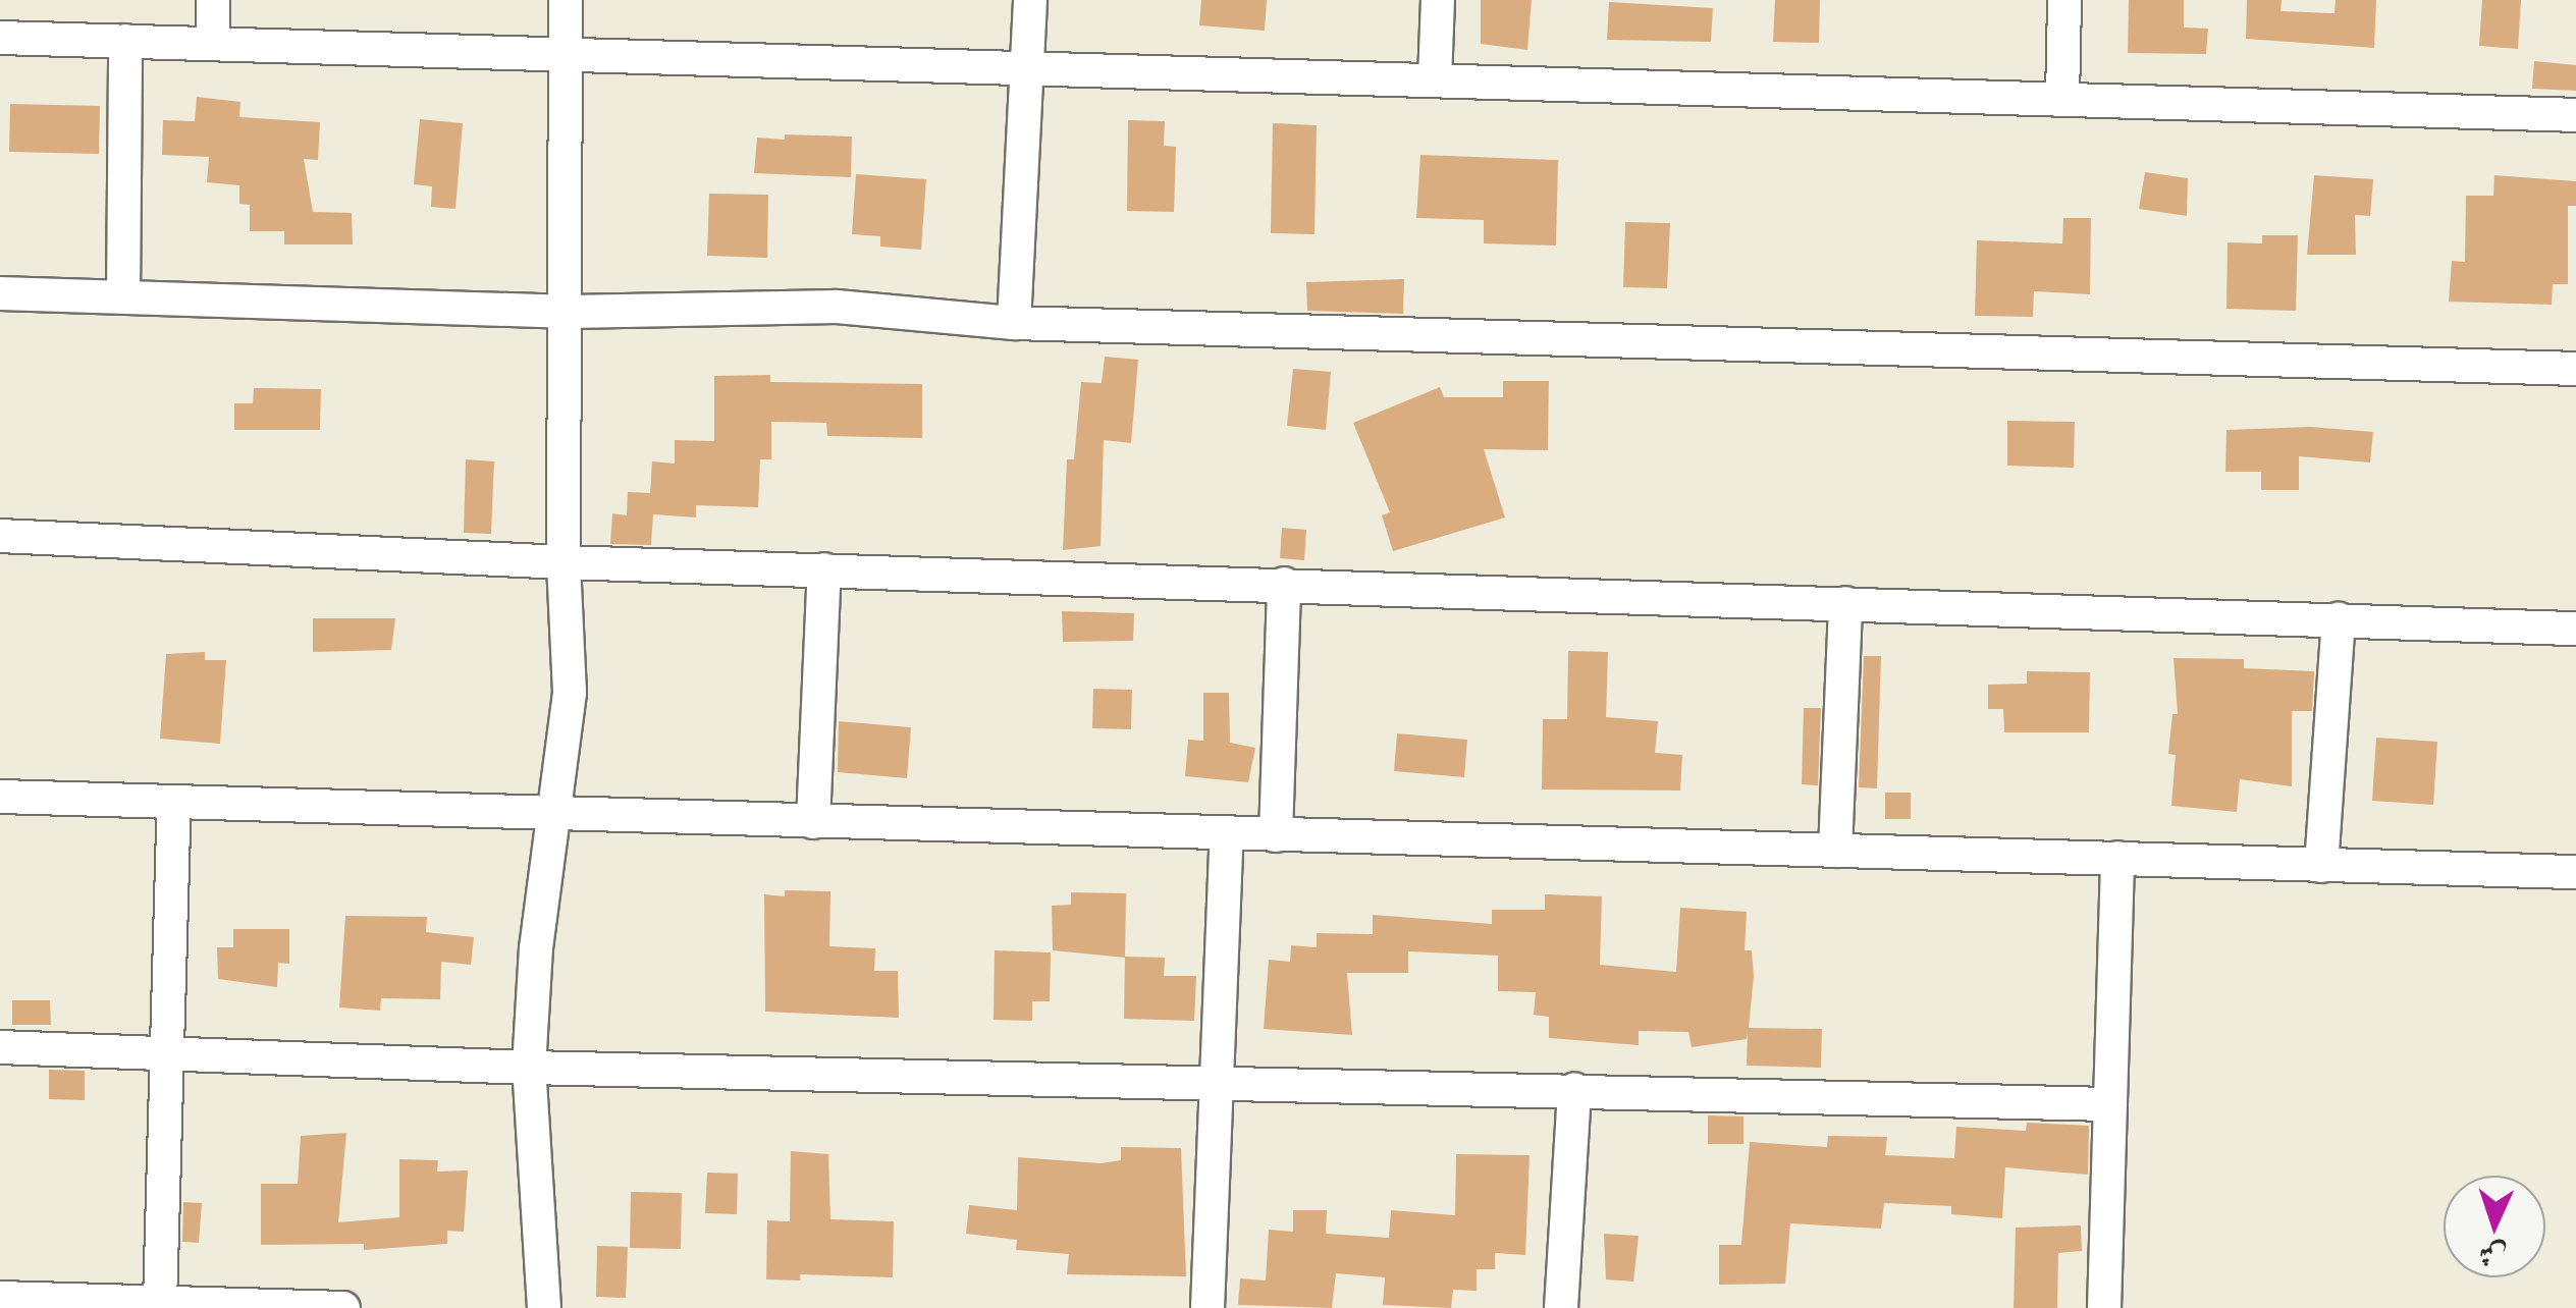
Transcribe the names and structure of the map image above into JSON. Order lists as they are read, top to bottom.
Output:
{
  "north": "bottom"
}
